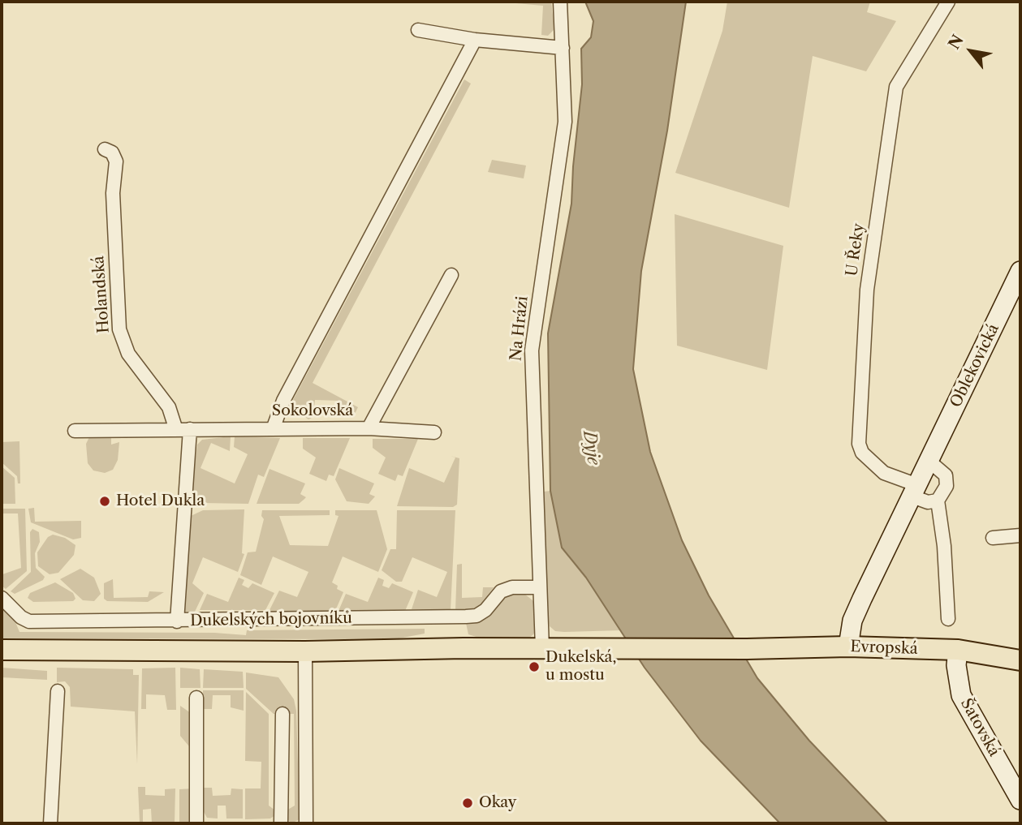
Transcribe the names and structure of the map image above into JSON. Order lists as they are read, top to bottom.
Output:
{
  "streets": {
    "main road": ["Dukelských bojovníků", "Evropská"],
    "street": [
      "U Řeky",
      "Holandská",
      "Na Hrázi",
      "Oblekovická",
      "Sokolovská",
      "Šatovská"
    ]
  },
  "crossings": [
    ["U Řeky", "Oblekovická"],
    ["Holandská", "Sokolovská"],
    ["Na Hrázi", "Dukelských bojovníků"],
    ["Oblekovická", "Evropská"],
    ["Dukelských bojovníků", "Evropská"],
    ["Evropská", "Šatovská"]
  ],
  "water": ["Dyje"],
  "places": ["Hotel Dukla", "Dukelská, u mostu", "Okay"],
  "north": "top left"
}
